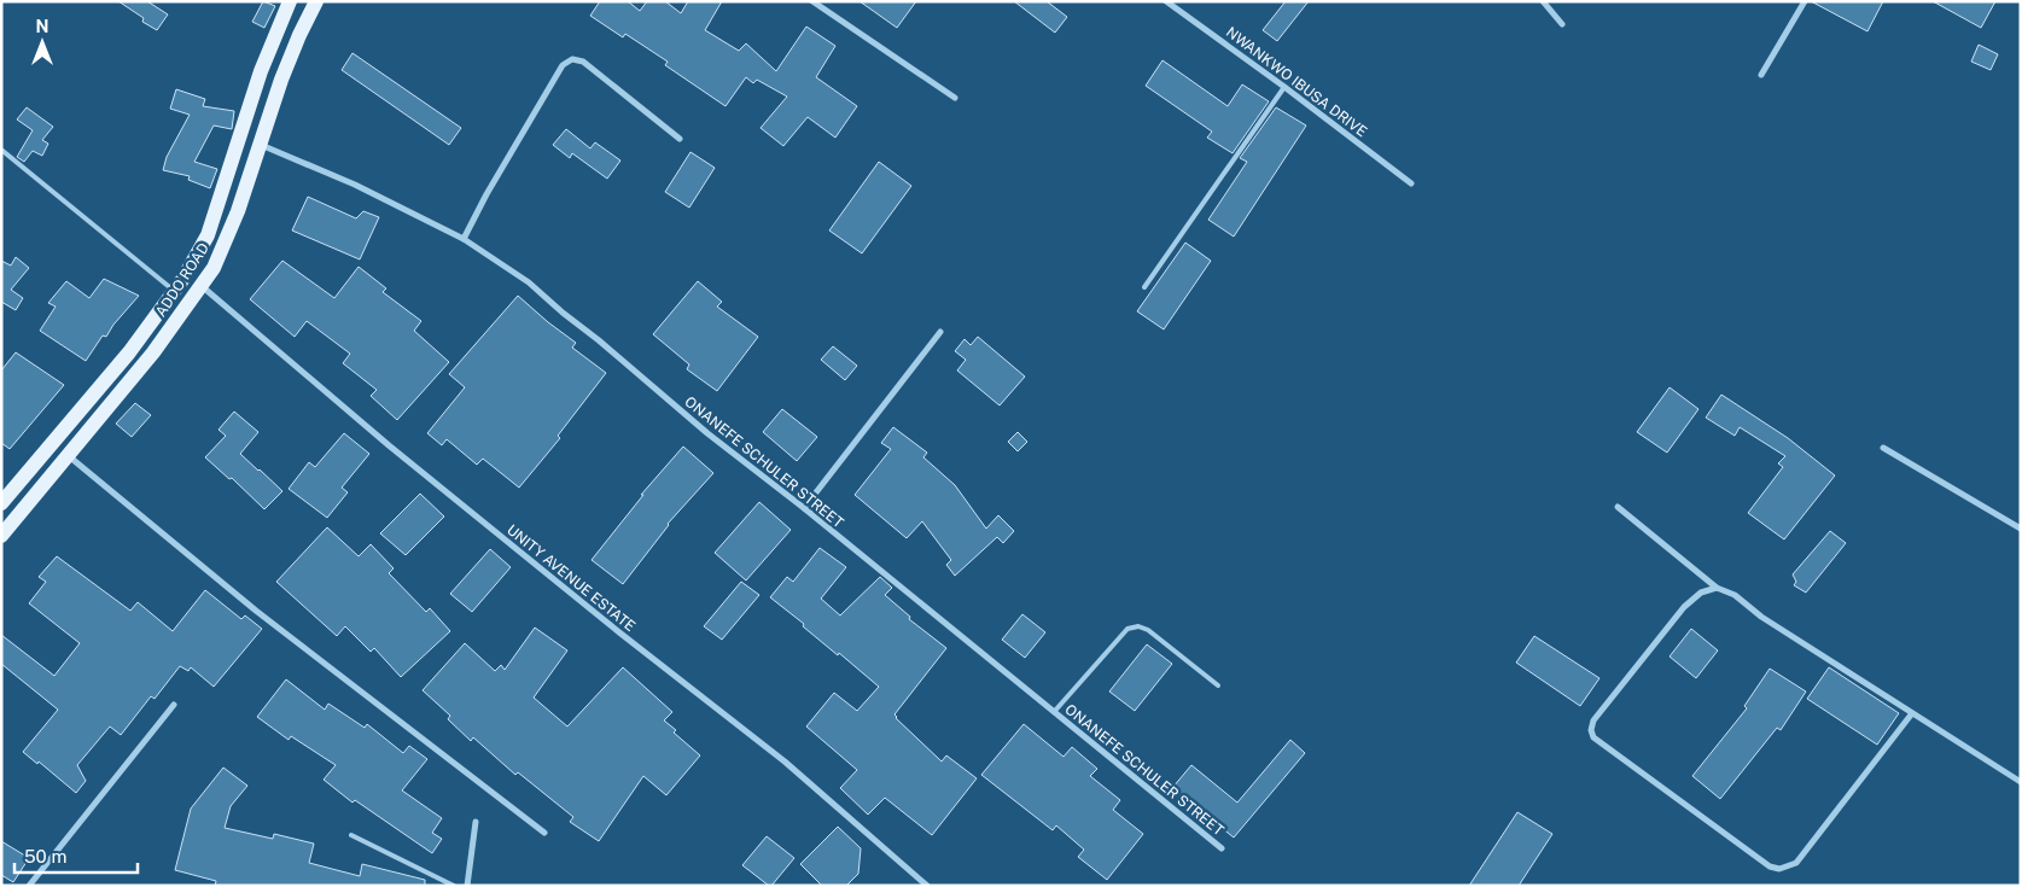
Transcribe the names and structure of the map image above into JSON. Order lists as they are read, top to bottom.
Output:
{
  "streets": {
    "main road": ["ADDO ROAD"],
    "street": ["NWANKWO IBUSA DRIVE", "ONANEFE SCHULER STREET", "UNITY AVENUE ESTATE"]
  },
  "crossings": [
    ["ADDO ROAD", "ONANEFE SCHULER STREET"],
    ["ADDO ROAD", "UNITY AVENUE ESTATE"]
  ],
  "scale_bar": "50 m",
  "north": "top"
}
